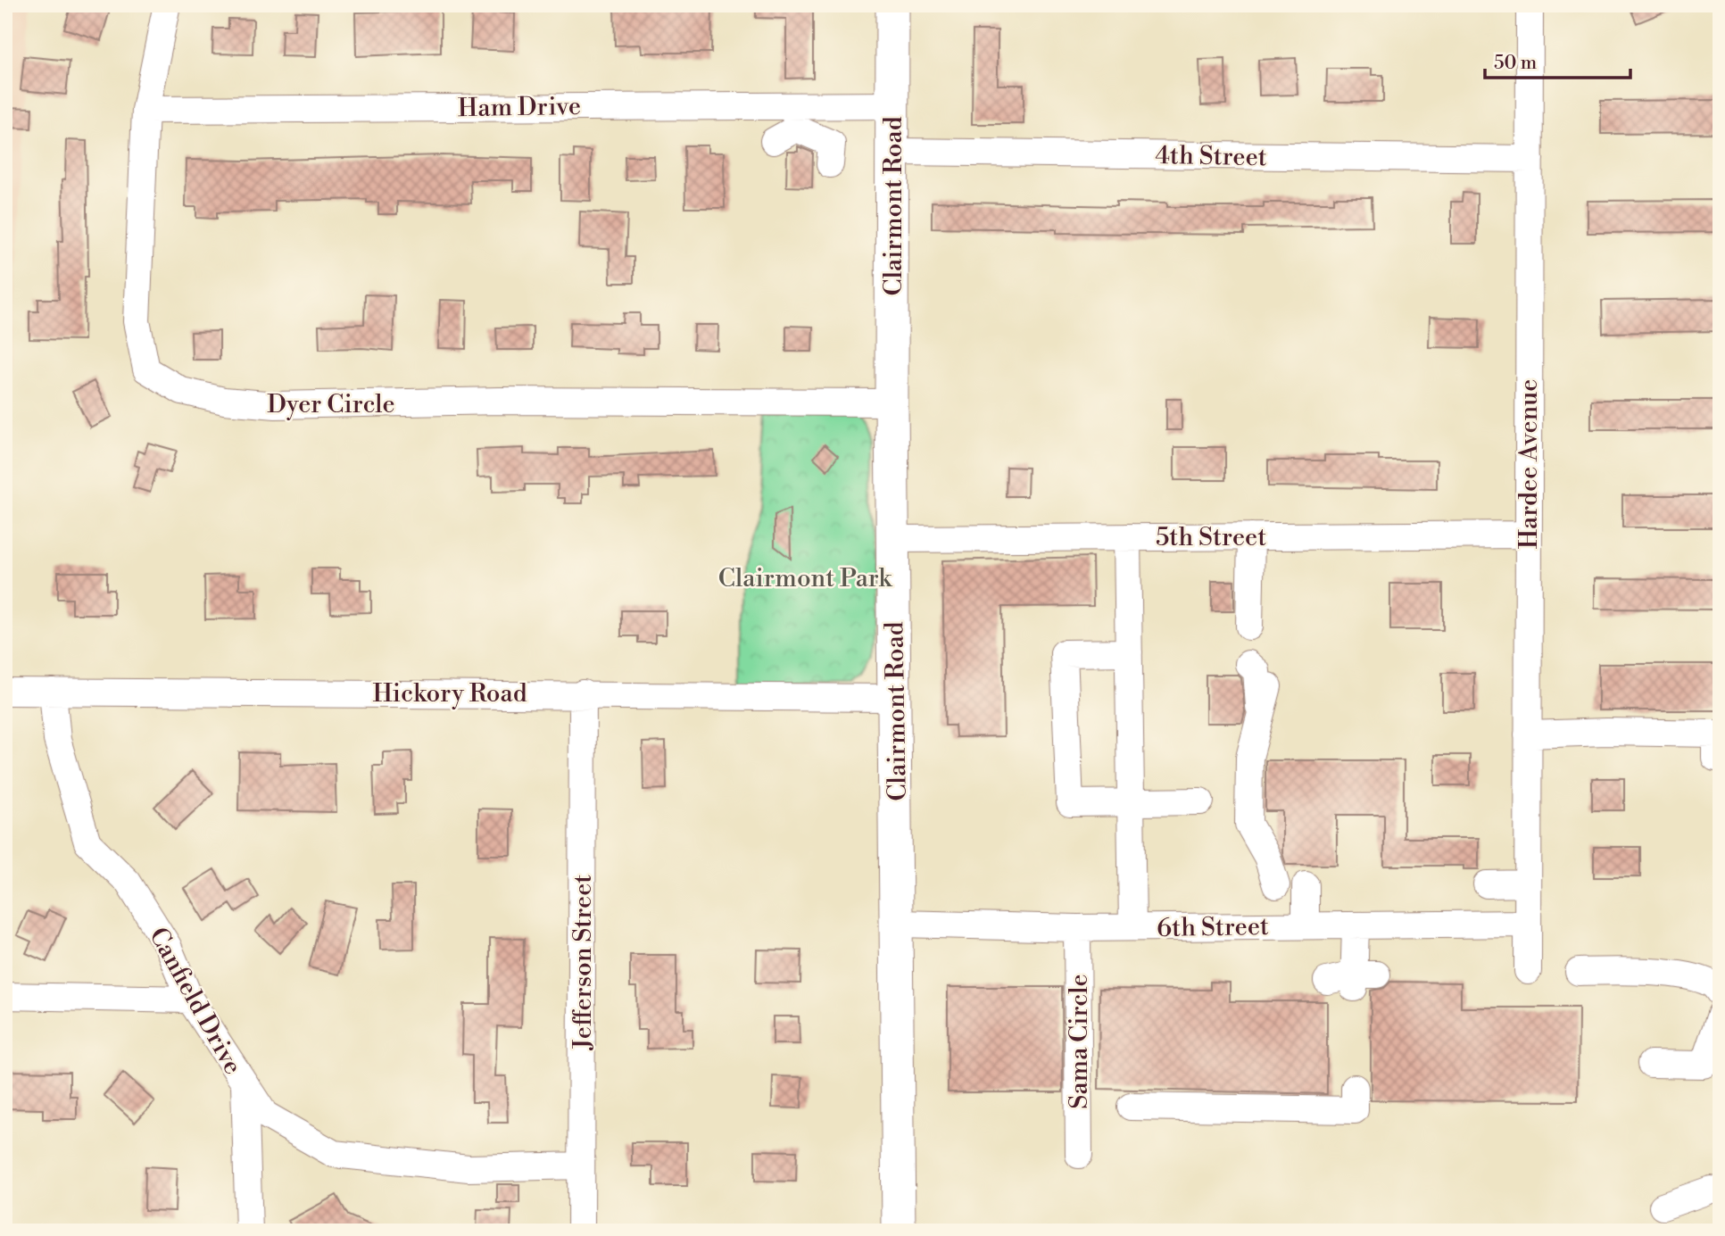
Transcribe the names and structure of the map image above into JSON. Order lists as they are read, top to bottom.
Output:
{
  "streets": {
    "main road": ["Clairmont Road"],
    "street": [
      "Ham Drive",
      "4th Street",
      "Dyer Circle",
      "Hardee Avenue",
      "5th Street",
      "Hickory Road",
      "6th Street",
      "Jefferson Street",
      "Canfield Drive",
      "Sama Circle"
    ]
  },
  "crossings": [
    ["Ham Drive", "Clairmont Road"],
    ["Ham Drive", "Dyer Circle"],
    ["4th Street", "Clairmont Road"],
    ["4th Street", "Hardee Avenue"],
    ["Clairmont Road", "Dyer Circle"],
    ["Clairmont Road", "5th Street"],
    ["Clairmont Road", "Hickory Road"],
    ["Clairmont Road", "6th Street"],
    ["Hardee Avenue", "5th Street"],
    ["Hardee Avenue", "6th Street"],
    ["Hickory Road", "Jefferson Street"],
    ["Hickory Road", "Canfield Drive"],
    ["6th Street", "Sama Circle"],
    ["Jefferson Street", "Canfield Drive"]
  ],
  "parks": ["Clairmont Park"],
  "scale_bar": "50 m"
}
